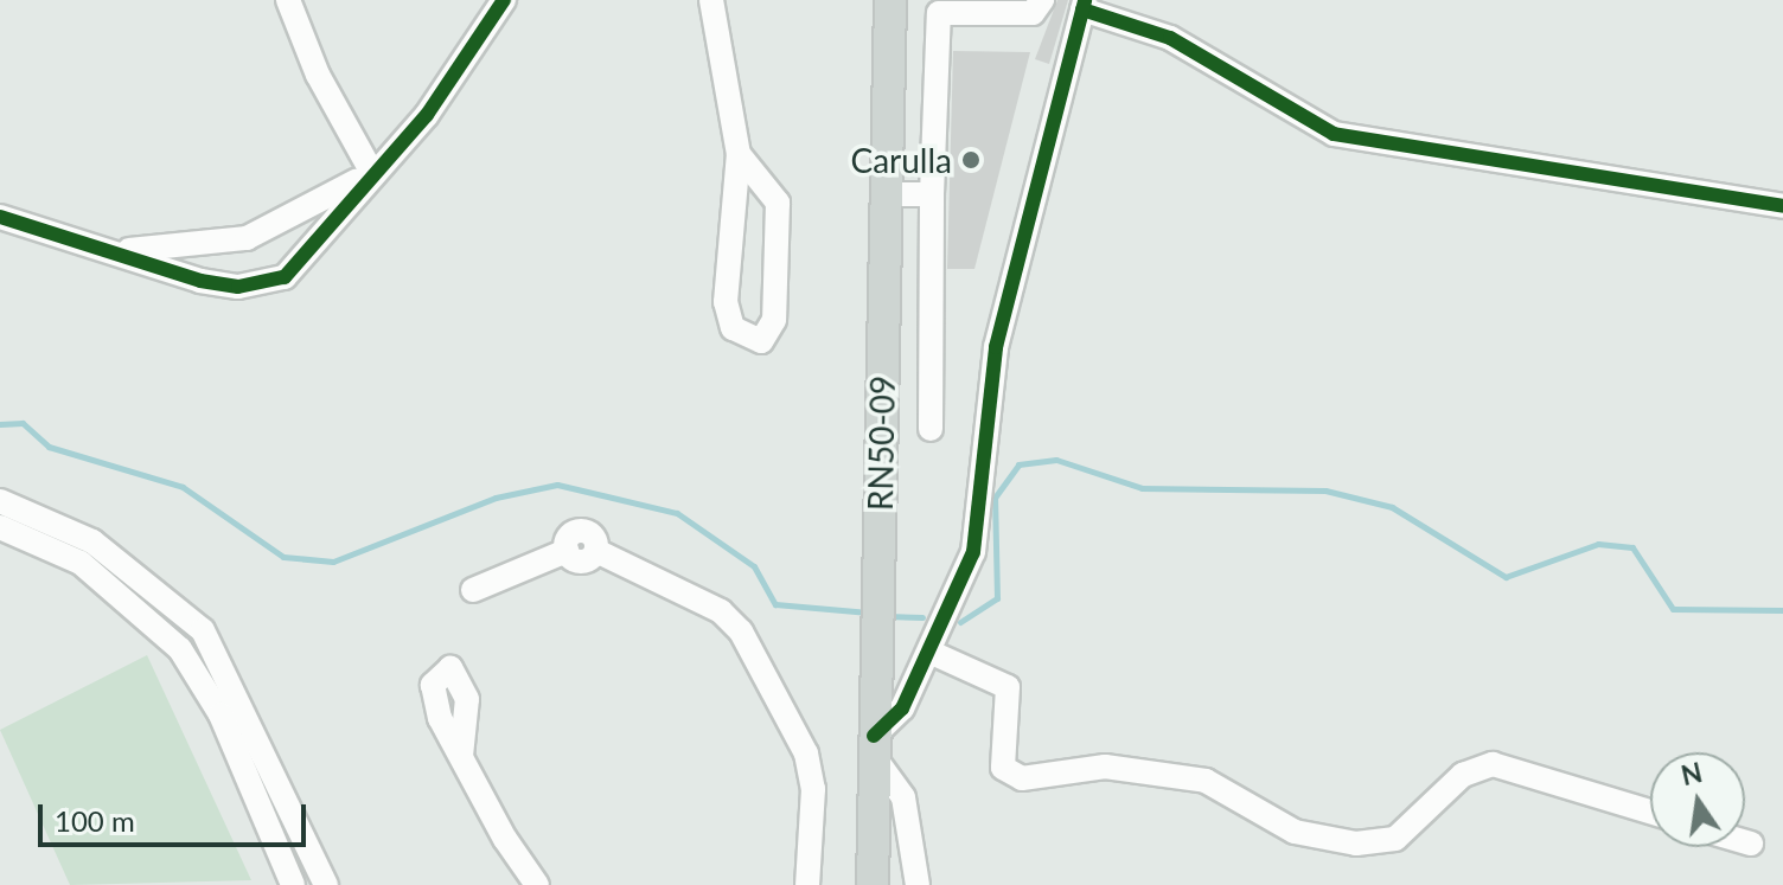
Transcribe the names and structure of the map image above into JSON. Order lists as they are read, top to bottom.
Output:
{
  "streets": {
    "main road": ["RN50-09"]
  },
  "places": ["Carulla"],
  "scale_bar": "100 m",
  "north": "top"
}
